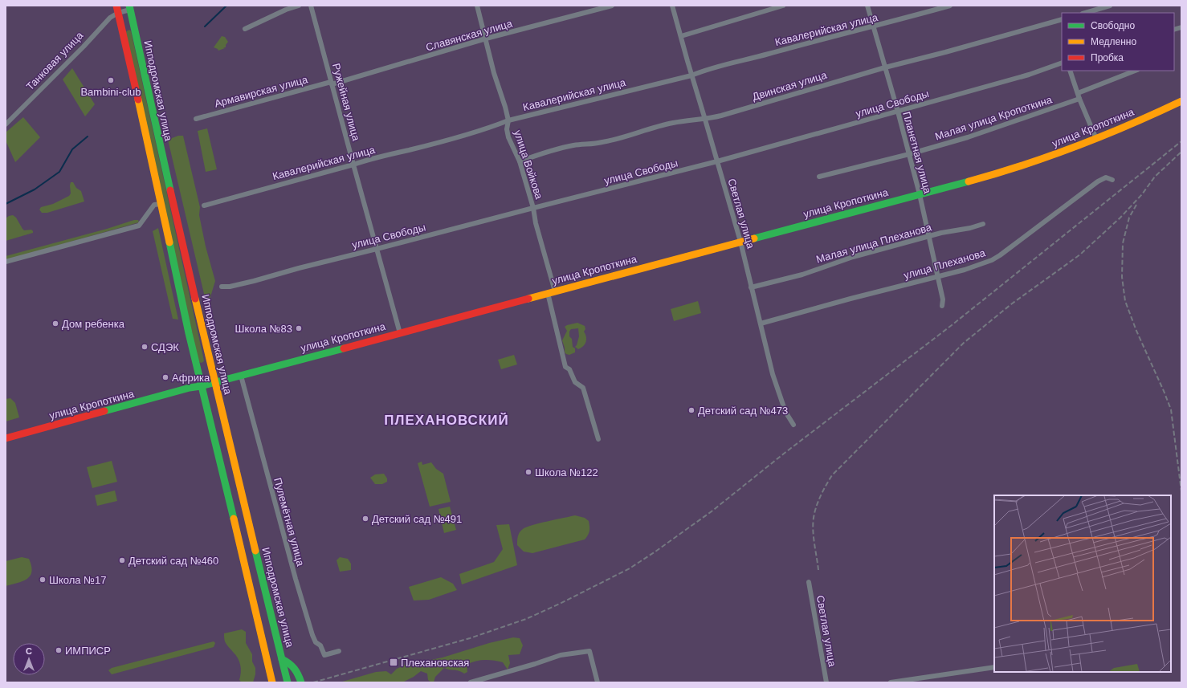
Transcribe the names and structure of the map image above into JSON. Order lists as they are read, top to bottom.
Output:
{
  "streets": {
    "main road": ["Ипподромская улица", "улица Кропоткина"],
    "street": [
      "Кавалерийская улица",
      "Славянская улица",
      "Танковая улица",
      "Двинская улица",
      "Армавирская улица",
      "Ружейная улица",
      "улица Свободы",
      "Малая улица Кропоткина",
      "Планетная улица",
      "улица Войкова",
      "Светлая улица",
      "Малая улица Плеханова",
      "улица Плеханова",
      "Пулемётная улица"
    ]
  },
  "crossings": [
    ["Кавалерийская улица", "Ружейная улица"],
    ["Кавалерийская улица", "Планетная улица"],
    ["Кавалерийская улица", "улица Войкова"],
    ["Кавалерийская улица", "Светлая улица"],
    ["Славянская улица", "Армавирская улица"],
    ["Славянская улица", "Ружейная улица"],
    ["Славянская улица", "улица Войкова"],
    ["Танковая улица", "Ипподромская улица"],
    ["Двинская улица", "Планетная улица"],
    ["Двинская улица", "улица Войкова"],
    ["Двинская улица", "Светлая улица"],
    ["Ипподромская улица", "улица Кропоткина"],
    ["Армавирская улица", "Ружейная улица"],
    ["Ружейная улица", "улица Свободы"],
    ["Ружейная улица", "улица Кропоткина"],
    ["улица Свободы", "Планетная улица"],
    ["улица Свободы", "улица Войкова"],
    ["улица Свободы", "Светлая улица"],
    ["Малая улица Кропоткина", "Планетная улица"],
    ["улица Кропоткина", "Планетная улица"],
    ["улица Кропоткина", "улица Войкова"],
    ["улица Кропоткина", "Светлая улица"],
    ["улица Кропоткина", "Пулемётная улица"],
    ["Планетная улица", "Малая улица Плеханова"],
    ["Планетная улица", "улица Плеханова"],
    ["Светлая улица", "Малая улица Плеханова"],
    ["Светлая улица", "улица Плеханова"]
  ],
  "districts": ["ПЛЕХАНОВСКИЙ"],
  "places": {
    "other": [
      "Bambini-club",
      "Дом ребенка",
      "Школа №83",
      "СДЭК",
      "Африка",
      "Детский сад №473",
      "Школа №122",
      "Детский сад №491",
      "Детский сад №460",
      "Школа №17",
      "ИМПИСР"
    ],
    "transit": ["Плехановская"]
  },
  "legend": ["Свободно", "Медленно", "Пробка"],
  "north": "top"
}
